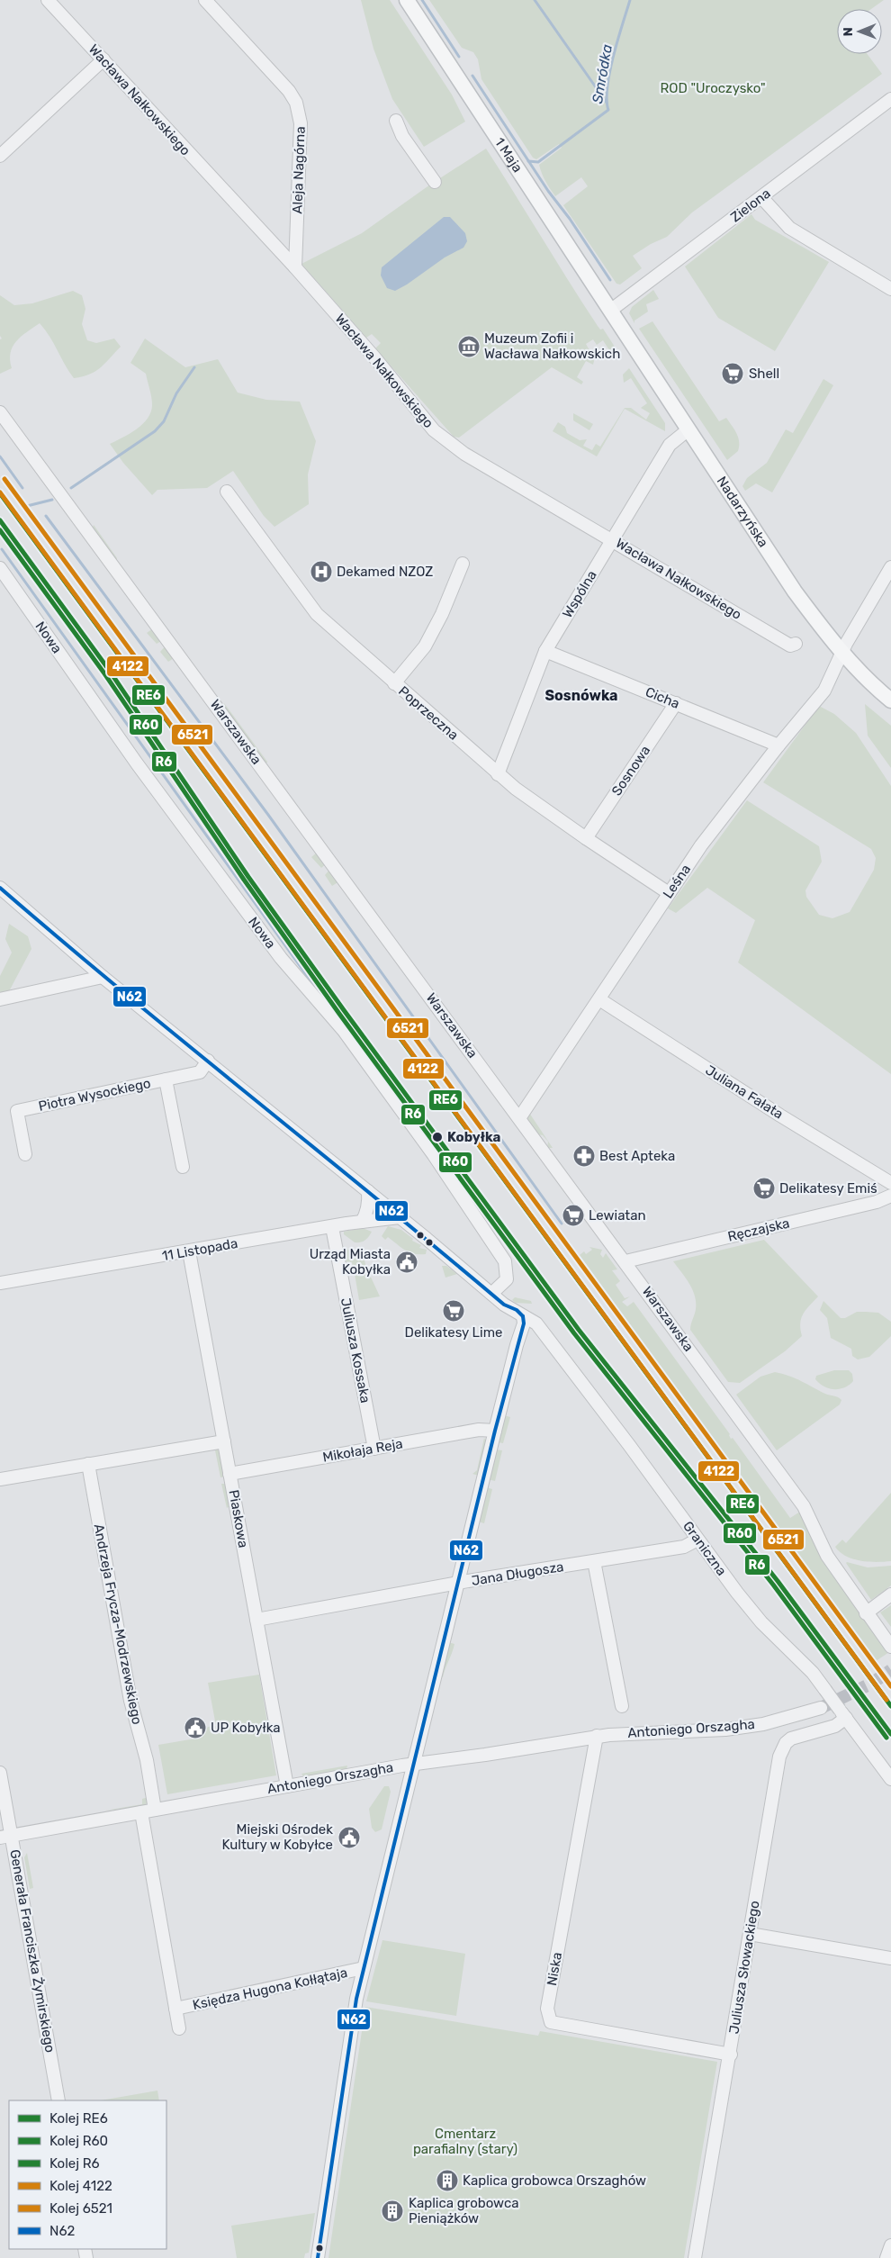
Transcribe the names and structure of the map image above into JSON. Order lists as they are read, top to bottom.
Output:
{
  "streets": {
    "main road": ["1 Maja", "Nadarzyńska"],
    "street": [
      "Wacława Nałkowskiego",
      "Aleja Nagórna",
      "Zielona",
      "Wspólna",
      "Nowa",
      "Cicha",
      "Poprzeczna",
      "Warszawska",
      "Sosnowa",
      "Leśna",
      "Juliana Fałata",
      "Piotra Wysockiego",
      "Ręczajska",
      "11 Listopada",
      "Juliusza Kossaka",
      "Mikołaja Reja",
      "Piaskowa",
      "Graniczna",
      "Jana Długosza",
      "Andrzeja Frycza-Modrzewskiego",
      "Antoniego Orszagha",
      "Generała Franciszka Żymirskiego",
      "Juliusza Słowackiego",
      "Niska",
      "Księdza Hugona Kołłątaja"
    ]
  },
  "crossings": [
    ["Wacława Nałkowskiego", "Aleja Nagórna"],
    ["Wacława Nałkowskiego", "Wspólna"],
    ["1 Maja", "Zielona"],
    ["1 Maja", "Nadarzyńska"],
    ["Zielona", "Nadarzyńska"],
    ["Nadarzyńska", "Wspólna"],
    ["Nadarzyńska", "Leśna"],
    ["Wspólna", "Cicha"],
    ["Wspólna", "Poprzeczna"],
    ["Nowa", "Graniczna"],
    ["Cicha", "Sosnowa"],
    ["Cicha", "Leśna"],
    ["Poprzeczna", "Sosnowa"],
    ["Poprzeczna", "Leśna"],
    ["Warszawska", "Leśna"],
    ["Warszawska", "Ręczajska"],
    ["Leśna", "Juliana Fałata"],
    ["Piotra Wysockiego", "Graniczna"],
    ["11 Listopada", "Juliusza Kossaka"],
    ["11 Listopada", "Piaskowa"],
    ["11 Listopada", "Graniczna"],
    ["Juliusza Kossaka", "Mikołaja Reja"],
    ["Mikołaja Reja", "Piaskowa"],
    ["Piaskowa", "Jana Długosza"],
    ["Piaskowa", "Antoniego Orszagha"],
    ["Graniczna", "Jana Długosza"],
    ["Graniczna", "Juliusza Słowackiego"],
    ["Andrzeja Frycza-Modrzewskiego", "Antoniego Orszagha"],
    ["Antoniego Orszagha", "Generała Franciszka Żymirskiego"],
    ["Antoniego Orszagha", "Niska"],
    ["Juliusza Słowackiego", "Niska"]
  ],
  "districts": ["Sosnówka"],
  "water": ["Smródka"],
  "parks": ["ROD \"Uroczysko\"", "Cmentarz parafialny (stary)"],
  "places": {
    "museum": ["Muzeum Zofii i Wacława Nałkowskich"],
    "supermarket": [
      "Shell",
      "Delikatesy Emiś",
      "Lewiatan",
      "Delikatesy Lime"
    ],
    "hospital": ["Dekamed NZOZ"],
    "other": ["Kobyłka"],
    "pharmacy": ["Best Apteka"],
    "public building": ["Urząd Miasta Kobyłka", "UP Kobyłka", "Miejski Ośrodek Kultury w Kobyłce"],
    "building": ["Kaplica grobowca Orszaghów", "Kaplica grobowca Pieniążków"]
  },
  "lines": [
    "rail line 6521",
    "rail line 4122",
    "rail line RE6",
    "rail line R60",
    "rail line R6",
    "transit line N62"
  ],
  "legend": [
    "Kolej RE6",
    "Kolej R60",
    "Kolej R6",
    "Kolej 4122",
    "Kolej 6521",
    "N62"
  ],
  "north": "left"
}
